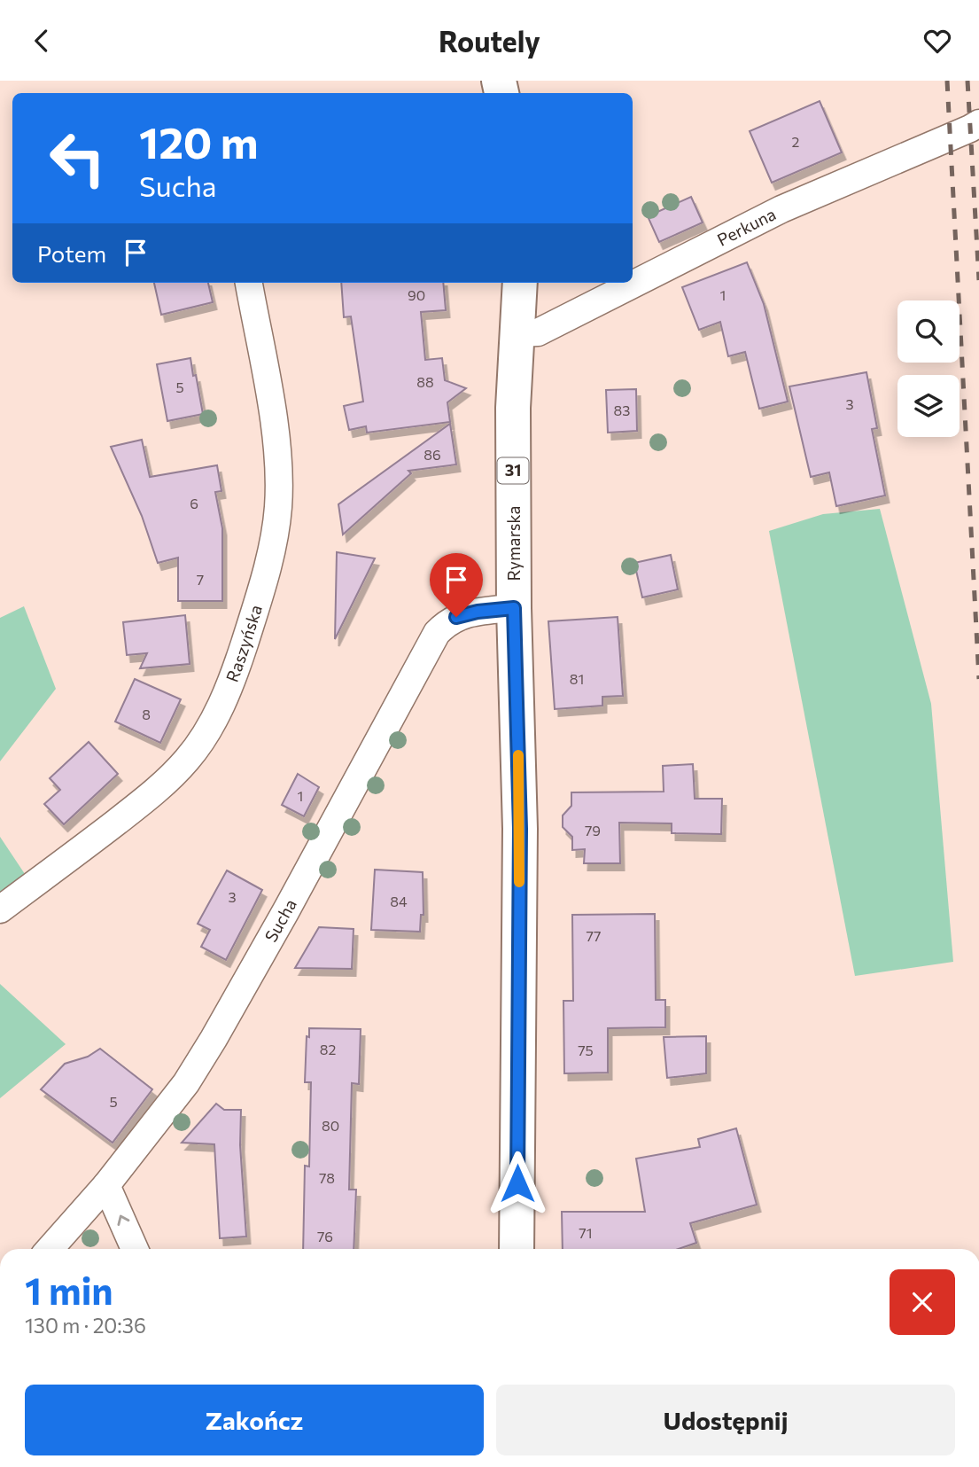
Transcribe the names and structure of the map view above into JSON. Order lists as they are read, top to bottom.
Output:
{
  "streets": {
    "main road": ["31", "Rymarska"],
    "street": ["Perkuna", "Raszyńska", "Sucha"]
  },
  "crossings": [
    ["Perkuna", "Rymarska"],
    ["Rymarska", "Sucha"]
  ],
  "house_numbers": [
    "2",
    "90",
    "1",
    "88",
    "5",
    "3",
    "83",
    "86",
    "6",
    "7",
    "81",
    "8",
    "1",
    "79",
    "3",
    "84",
    "77",
    "82",
    "75",
    "5",
    "80",
    "78",
    "71",
    "76"
  ],
  "page": {
    "header": "Routely",
    "turn": ["120 m", "Sucha"],
    "then": "Potem",
    "heading": ["1 min", "130 m · 20:36"],
    "buttons": ["Zakończ", "Udostępnij"]
  }
}
